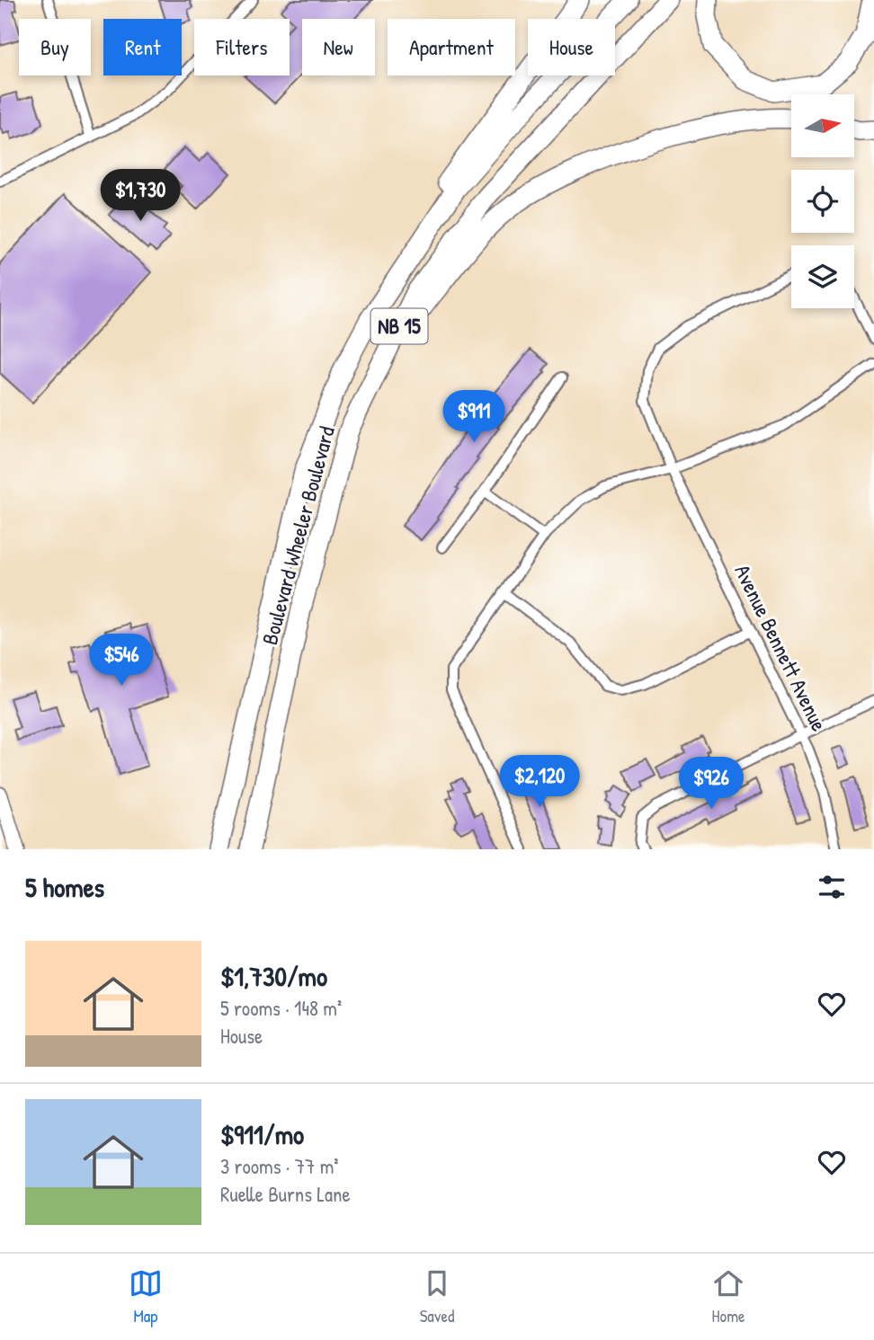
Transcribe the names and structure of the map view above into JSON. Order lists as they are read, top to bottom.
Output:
{
  "streets": {
    "highway": ["NB 15", "Boulevard Wheeler Boulevard"],
    "street": ["Avenue Bennett Avenue"]
  },
  "north": "right",
  "page": {
    "chip": [
      "Buy",
      "Rent",
      "Filters",
      "New",
      "Apartment",
      "House"
    ],
    "price": [
      "$1,730",
      "$911",
      "$546",
      "$2,120",
      "$926"
    ],
    "heading": "5 homes",
    "list": [
      {
        "name": "$1,730/mo",
        "note": "5 rooms · 148 m² · House"
      },
      {
        "name": "$911/mo",
        "note": "3 rooms · 77 m² · Ruelle Burns Lane"
      }
    ],
    "tabs": ["Map", "Saved", "Home"]
  }
}
